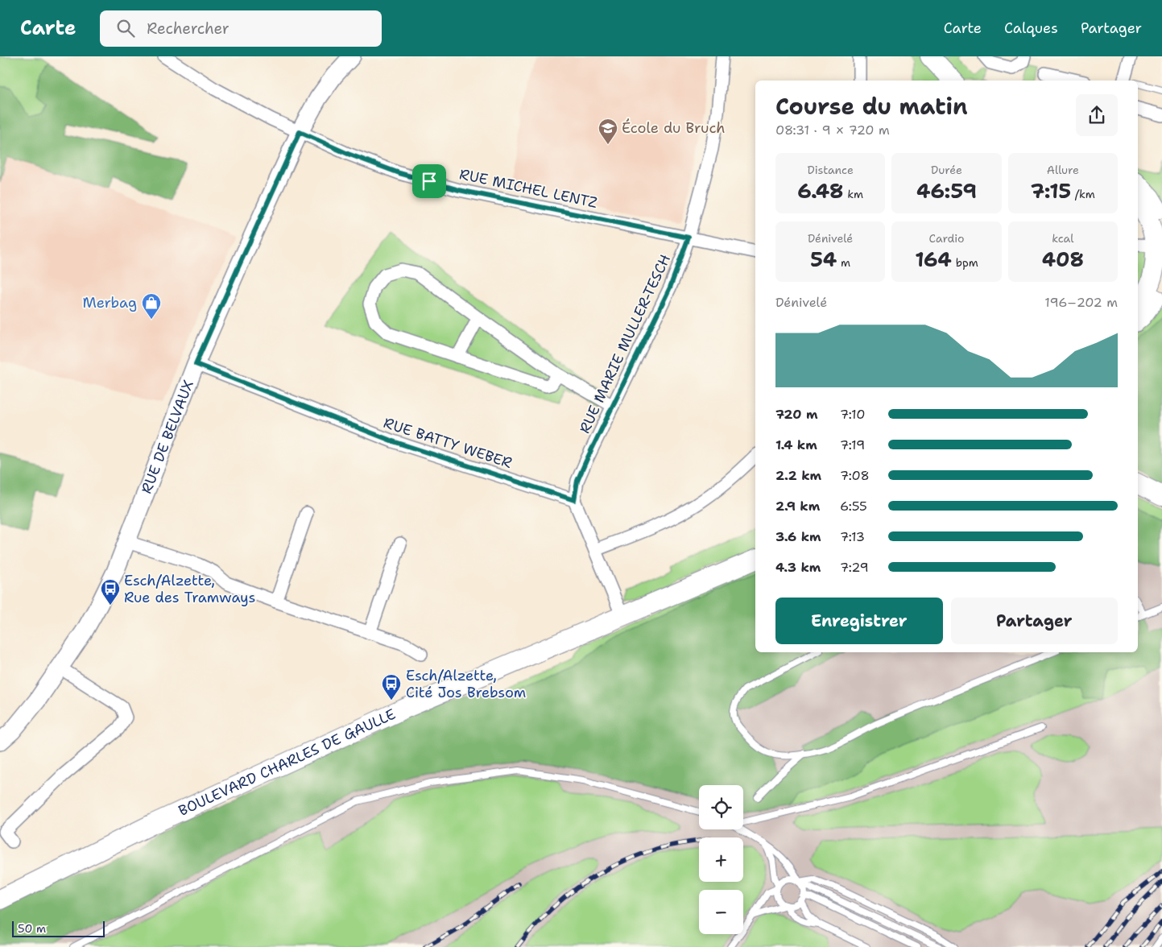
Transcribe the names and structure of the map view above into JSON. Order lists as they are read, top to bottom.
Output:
{
  "streets": {
    "main road": ["BOULEVARD CHARLES DE GAULLE"],
    "street": [
      "RUE MICHEL LENTZ",
      "RUE MARIE MULLER-TESCH",
      "RUE DE BELVAUX",
      "RUE BATTY WEBER"
    ]
  },
  "crossings": [
    ["RUE MICHEL LENTZ", "RUE MARIE MULLER-TESCH"],
    ["RUE MICHEL LENTZ", "RUE DE BELVAUX"],
    ["RUE MARIE MULLER-TESCH", "RUE BATTY WEBER"],
    ["RUE DE BELVAUX", "RUE BATTY WEBER"]
  ],
  "places": {
    "school or university": ["École du Bruch"],
    "shop": ["Merbag"],
    "bus stop": ["Esch/Alzette, Rue des Tramways", "Esch/Alzette, Cité Jos Brebsom"]
  },
  "scale_bar": "50 m",
  "page": {
    "header": "Carte",
    "search": "Rechercher",
    "nav": ["Carte", "Calques", "Partager"],
    "heading": ["Course du matin", "08:31 · 9 × 720 m"],
    "stats": [
      ["Distance", "6.48 km"],
      ["Durée", "46:59"],
      ["Allure", "7:15 /km"],
      ["Dénivelé", "54 m"],
      ["Cardio", "164 bpm"],
      ["kcal", "408"]
    ],
    "chart": ["Dénivelé", "196–202 m"],
    "list": [
      {
        "name": "720 m",
        "note": "7:10"
      },
      {
        "name": "1.4 km",
        "note": "7:19"
      },
      {
        "name": "2.2 km",
        "note": "7:08"
      },
      {
        "name": "2.9 km",
        "note": "6:55"
      },
      {
        "name": "3.6 km",
        "note": "7:13"
      },
      {
        "name": "4.3 km",
        "note": "7:29"
      }
    ],
    "buttons": ["Enregistrer", "Partager"],
    "map_buttons": ["+", "−"],
    "scale": "50 m"
  }
}
